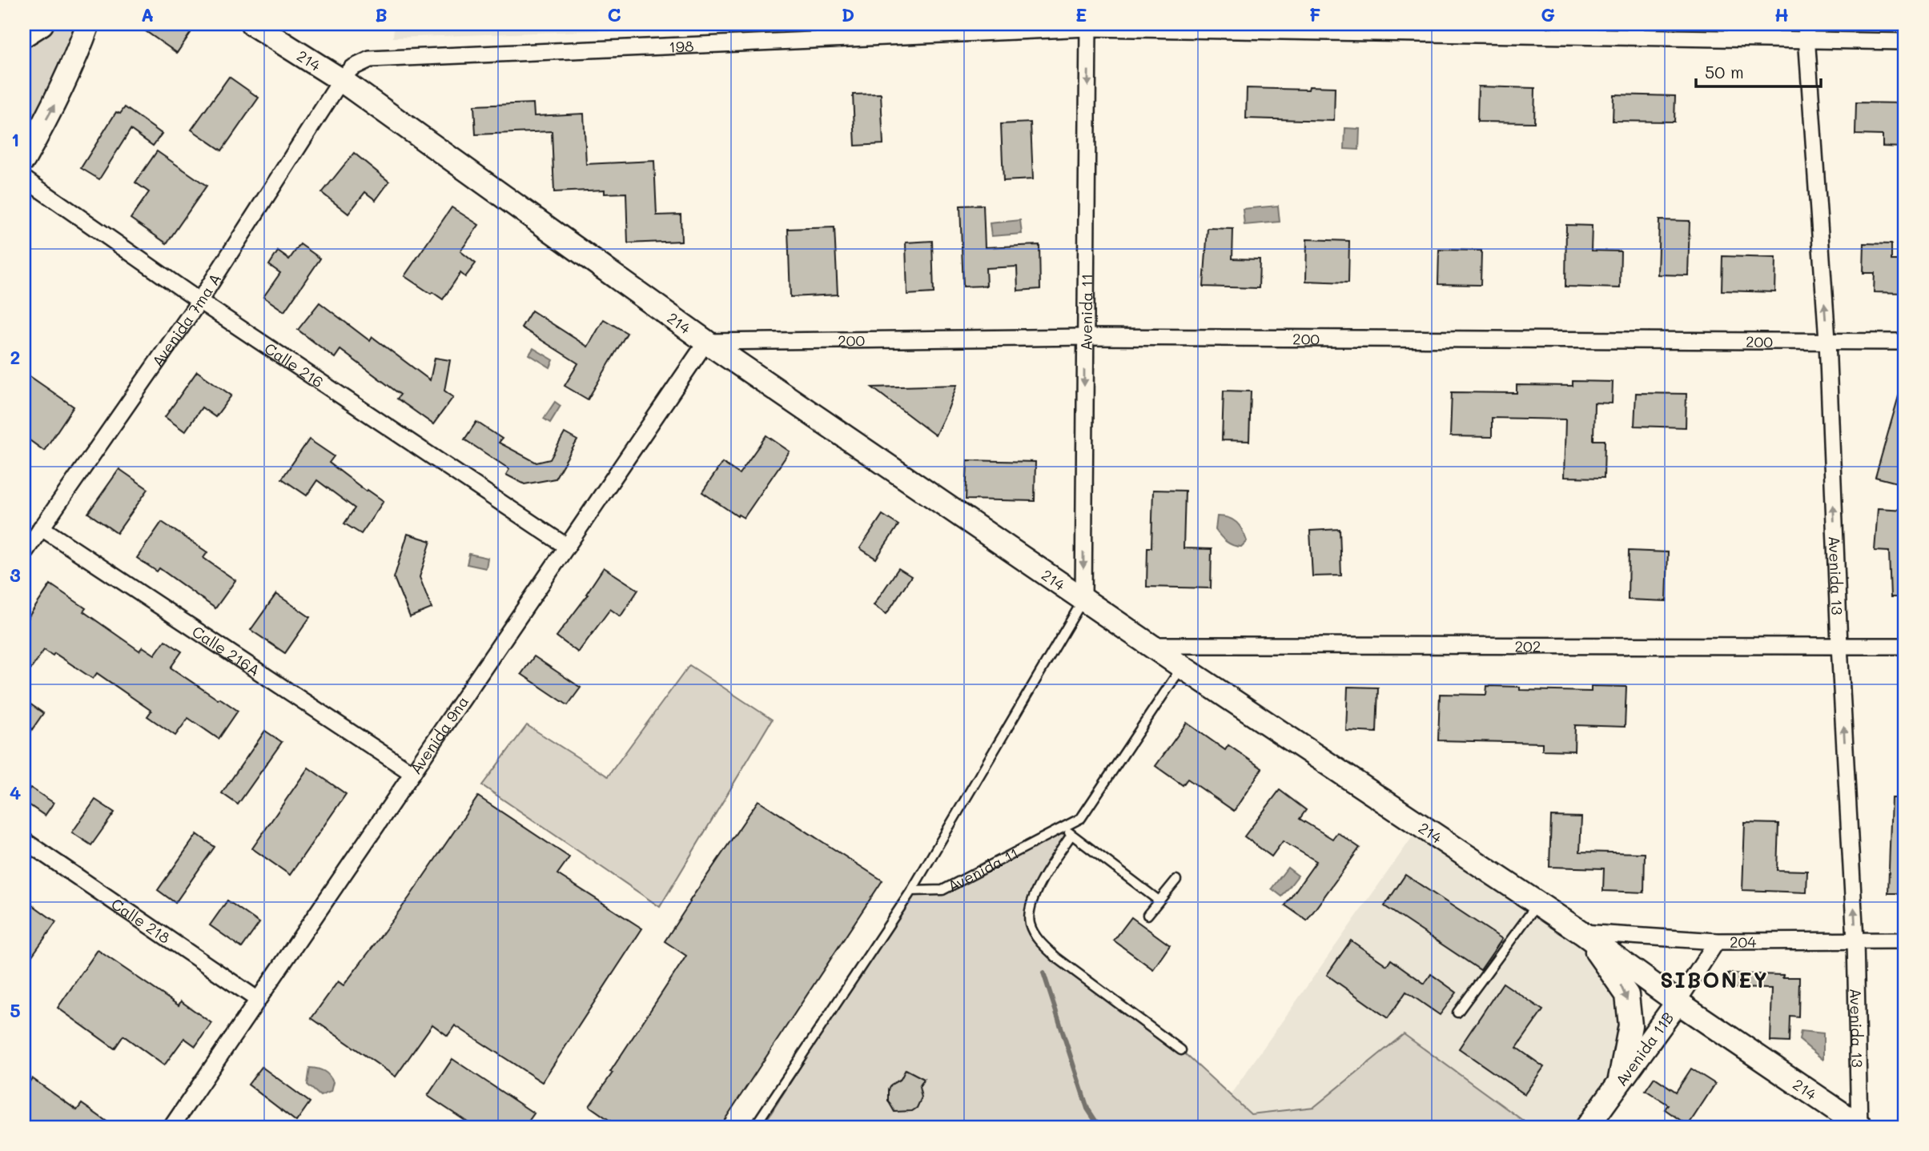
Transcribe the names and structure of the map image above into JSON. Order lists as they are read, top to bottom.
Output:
{
  "streets": {
    "street": [
      "198",
      "214",
      "Avenida 11",
      "Avenida 7ma A",
      "200",
      "Calle 216",
      "Avenida 13",
      "202",
      "Calle 216A",
      "Avenida 9na",
      "Calle 218",
      "204",
      "Avenida 11B"
    ]
  },
  "crossings": [
    ["198", "214"],
    ["198", "Avenida 11"],
    ["198", "Avenida 7ma A"],
    ["198", "Avenida 13"],
    ["214", "Avenida 11"],
    ["214", "Avenida 7ma A"],
    ["214", "200"],
    ["214", "Avenida 13"],
    ["214", "202"],
    ["214", "Avenida 9na"],
    ["214", "204"],
    ["214", "Avenida 11B"],
    ["Avenida 11", "200"],
    ["Avenida 7ma A", "Calle 216"],
    ["Avenida 7ma A", "Calle 216A"],
    ["200", "Avenida 13"],
    ["200", "Avenida 9na"],
    ["Calle 216", "Avenida 9na"],
    ["Avenida 13", "202"],
    ["Avenida 13", "204"],
    ["Calle 216A", "Avenida 9na"],
    ["Avenida 9na", "Calle 218"],
    ["204", "Avenida 11B"]
  ],
  "one_way": ["Avenida 11", "Avenida 13"],
  "districts": ["SIBONEY"],
  "scale_bar": "50 m",
  "grid": {
    "columns": [
      "A",
      "B",
      "C",
      "D",
      "E",
      "F",
      "G",
      "H"
    ],
    "rows": [
      "1",
      "2",
      "3",
      "4",
      "5"
    ]
  }
}
